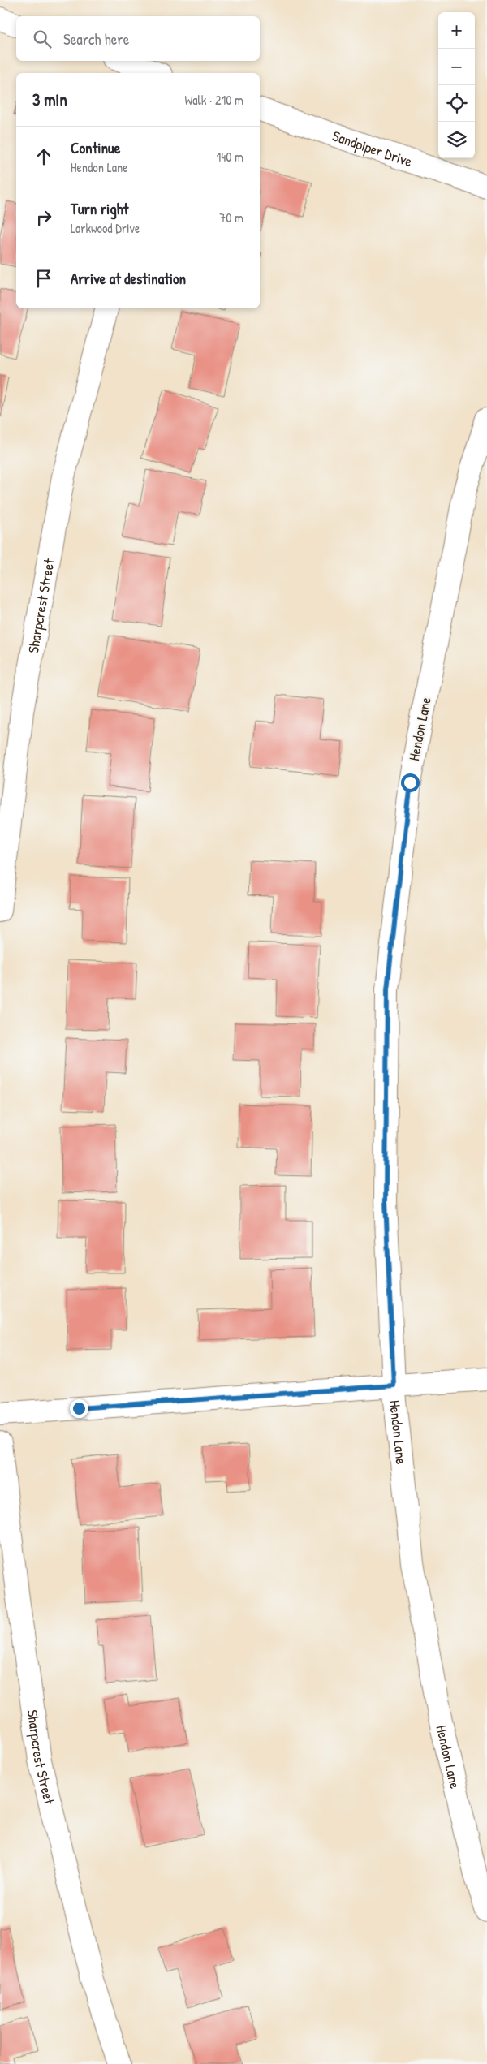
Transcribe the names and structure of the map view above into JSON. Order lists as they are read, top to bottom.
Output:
{
  "streets": {
    "street": ["Sandpiper Drive", "Sharpcrest Street", "Hendon Lane"]
  },
  "page": {
    "map_buttons": ["+", "−"],
    "search": "Search here",
    "heading": ["3 min", "Walk · 210 m"],
    "list": [
      ["Continue", "Hendon Lane", "140 m"],
      ["Turn right", "Larkwood Drive", "70 m"],
      "Arrive at destination"
    ]
  }
}
